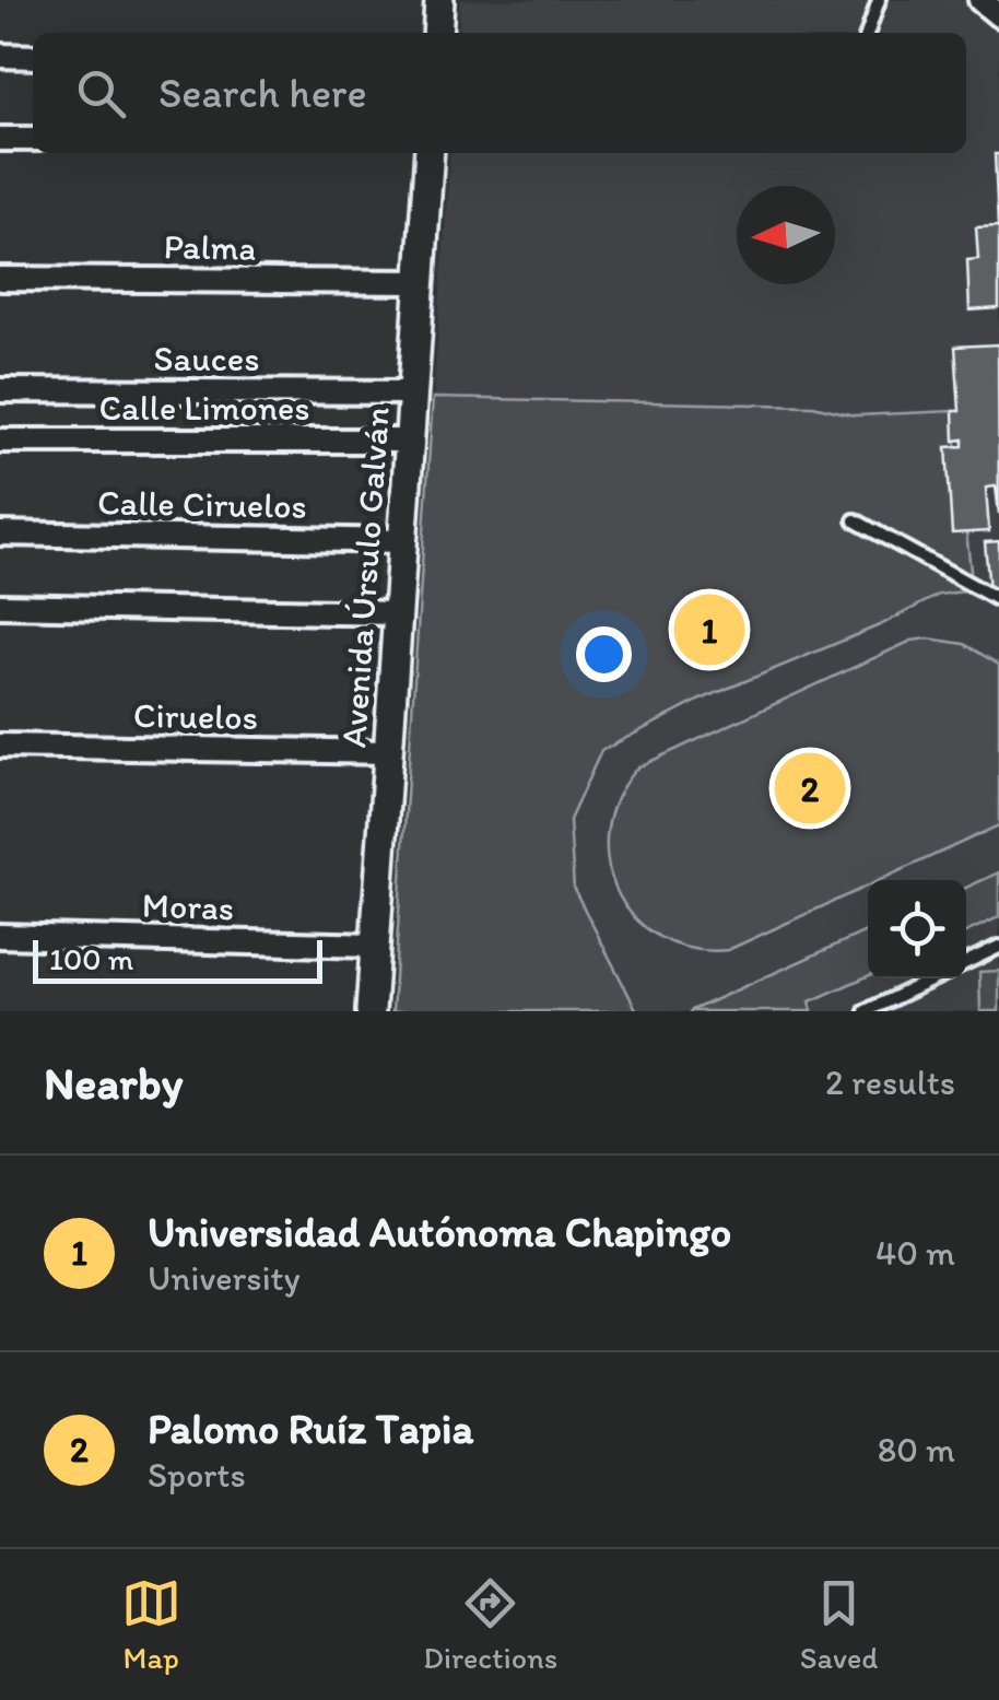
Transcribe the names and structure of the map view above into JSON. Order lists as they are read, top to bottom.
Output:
{
  "streets": {
    "street": [
      "Palma",
      "Sauces",
      "Calle Limones",
      "Calle Ciruelos",
      "Avenida Úrsulo Galván",
      "Ciruelos",
      "Moras"
    ]
  },
  "crossings": [
    ["Palma", "Avenida Úrsulo Galván"],
    ["Sauces", "Avenida Úrsulo Galván"],
    ["Calle Limones", "Avenida Úrsulo Galván"],
    ["Calle Ciruelos", "Avenida Úrsulo Galván"],
    ["Avenida Úrsulo Galván", "Ciruelos"],
    ["Avenida Úrsulo Galván", "Moras"]
  ],
  "scale_bar": "100 m",
  "north": "left",
  "page": {
    "search": "Search here",
    "pins": ["1", "2"],
    "scale": "100 m",
    "heading": ["Nearby", "2 results"],
    "list": [
      {
        "mark": "1",
        "name": "Universidad Autónoma Chapingo",
        "note": "University",
        "value": "40 m"
      },
      {
        "mark": "2",
        "name": "Palomo Ruíz Tapia",
        "note": "Sports",
        "value": "80 m"
      }
    ],
    "nav": ["Map", "Directions", "Saved"]
  }
}
